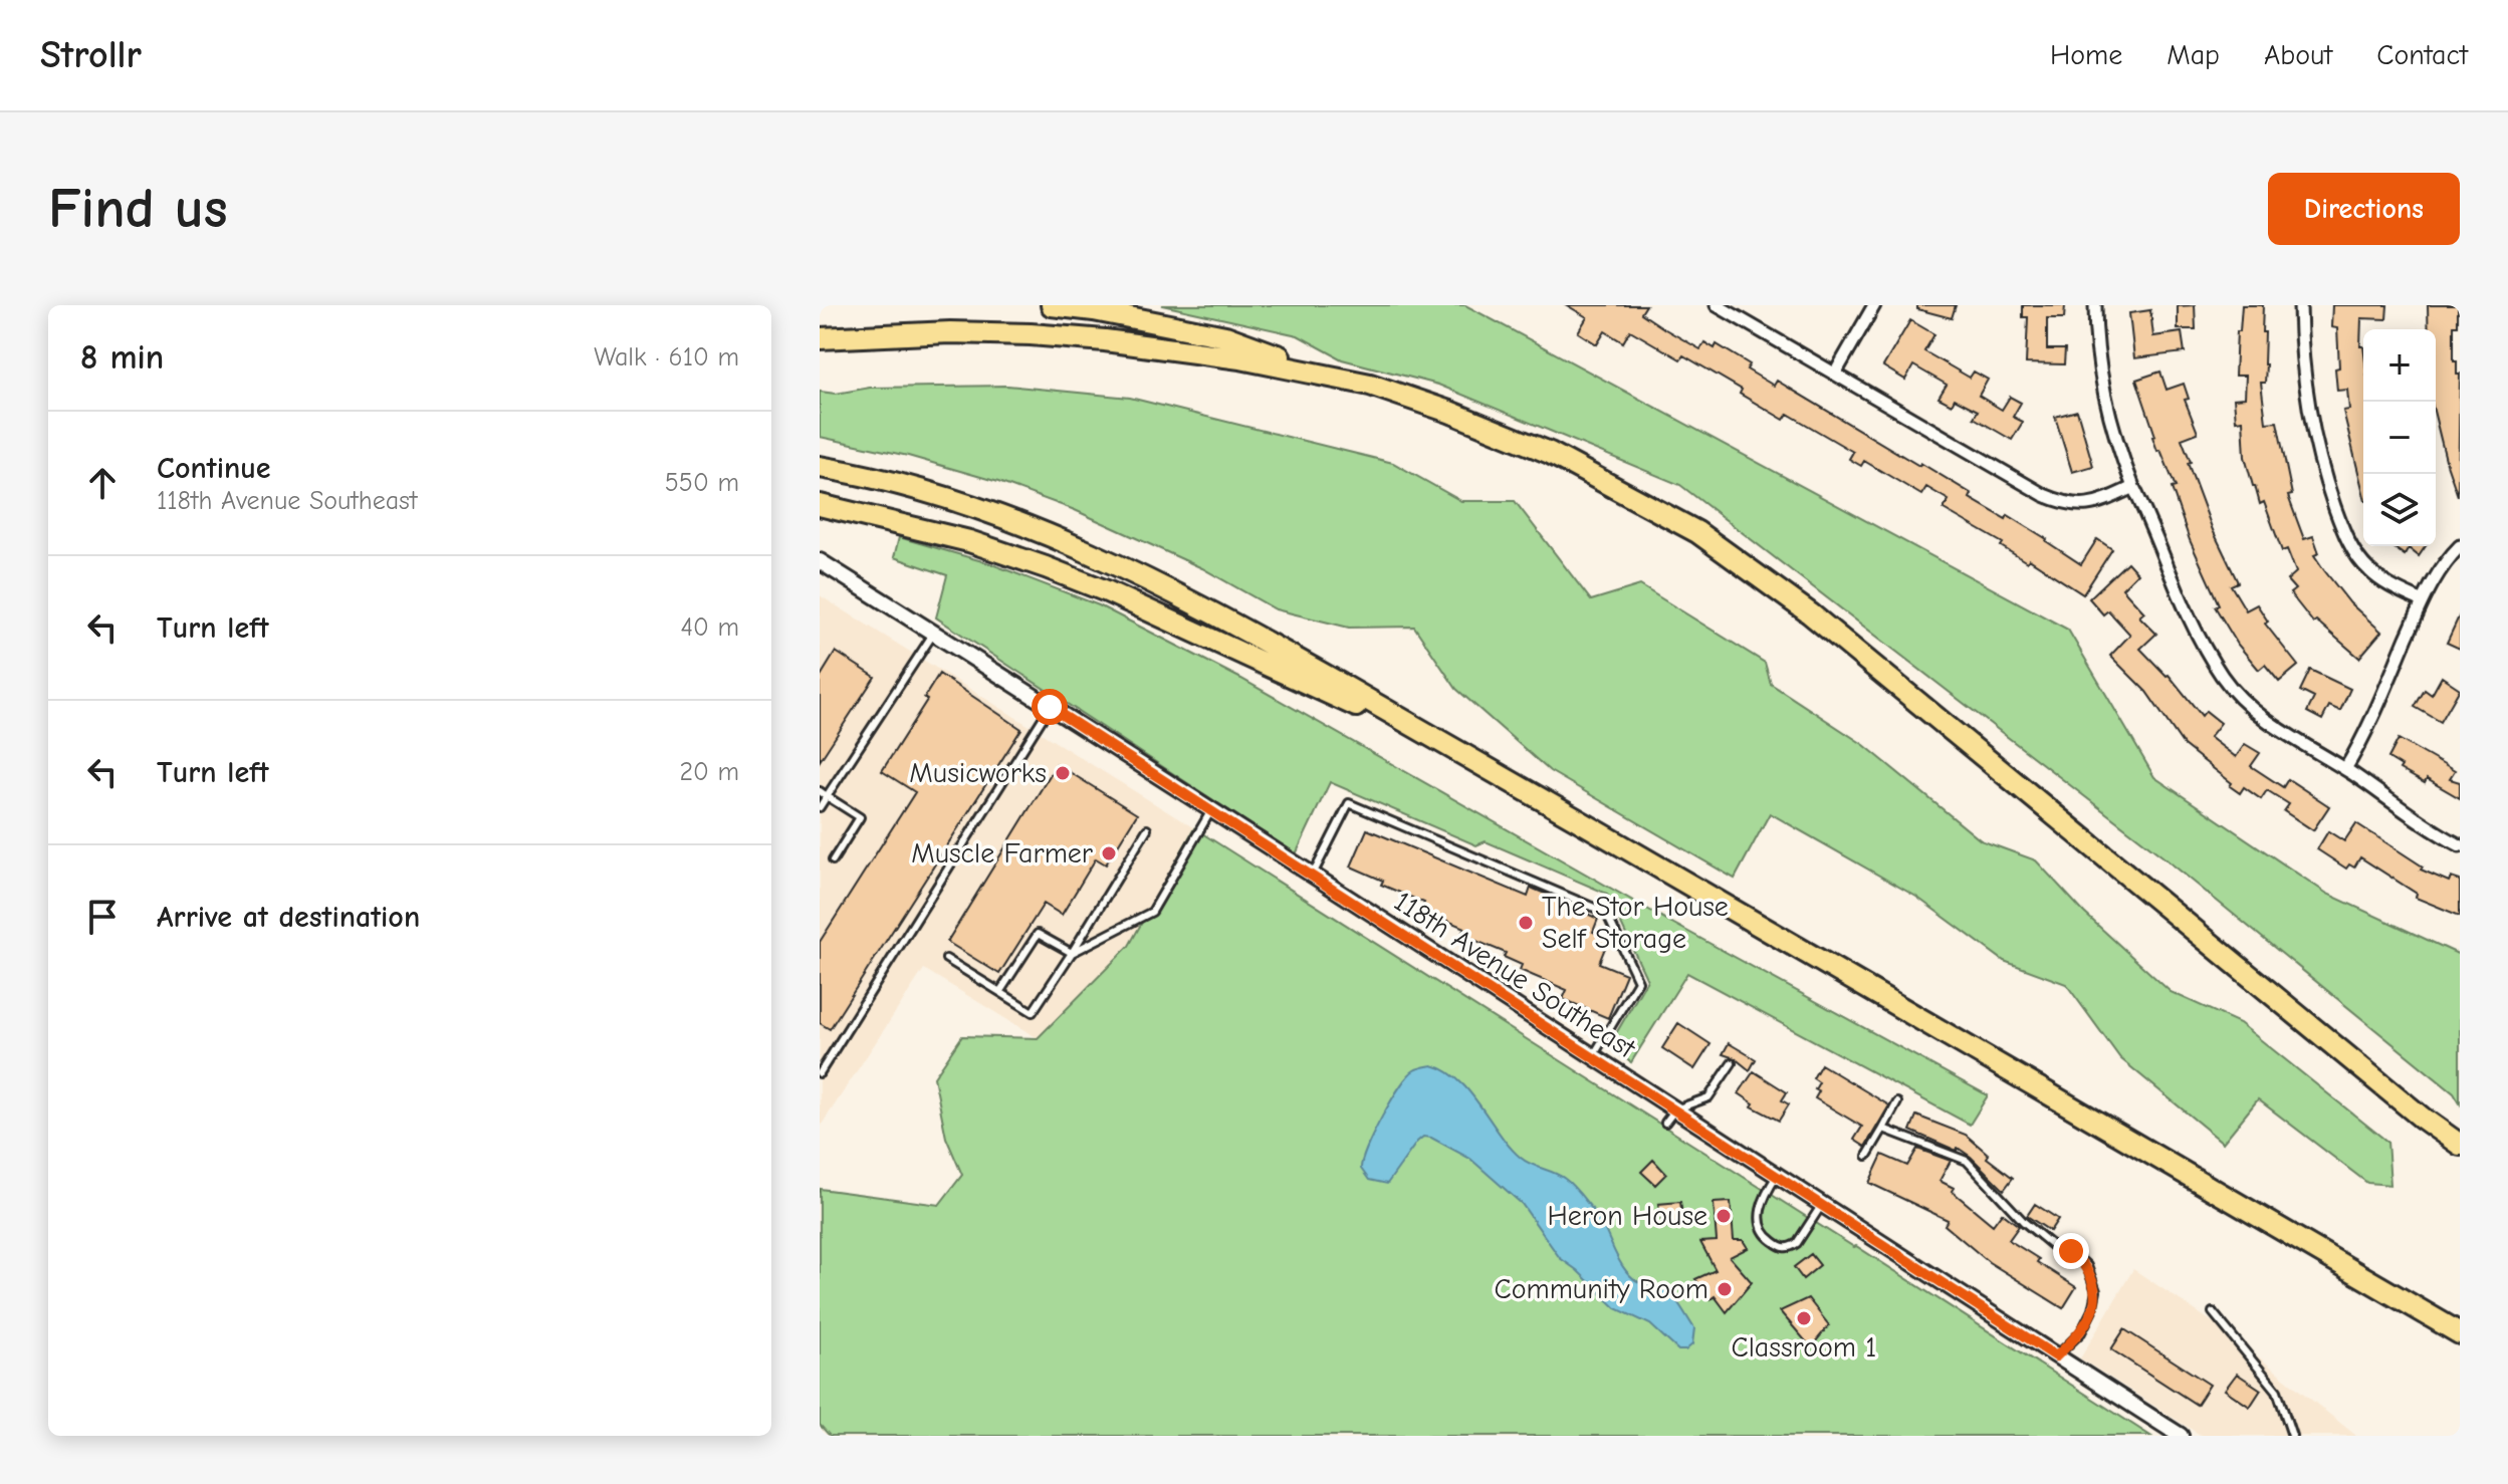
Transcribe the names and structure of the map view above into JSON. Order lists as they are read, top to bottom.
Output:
{
  "streets": {
    "street": ["118th Avenue Southeast"]
  },
  "places": [
    "Musicworks",
    "Muscle Farmer",
    "The Stor House Self Storage",
    "Heron House",
    "Community Room",
    "Classroom 1"
  ],
  "page": {
    "header": "Strollr",
    "nav": [
      "Home",
      "Map",
      "About",
      "Contact"
    ],
    "buttons": "Directions",
    "title": "Find us",
    "heading": ["8 min", "Walk · 610 m"],
    "map_buttons": ["+", "−"],
    "list": [
      ["Continue", "118th Avenue Southeast", "550 m"],
      ["Turn left", "40 m"],
      ["Turn left", "20 m"],
      "Arrive at destination"
    ]
  }
}
